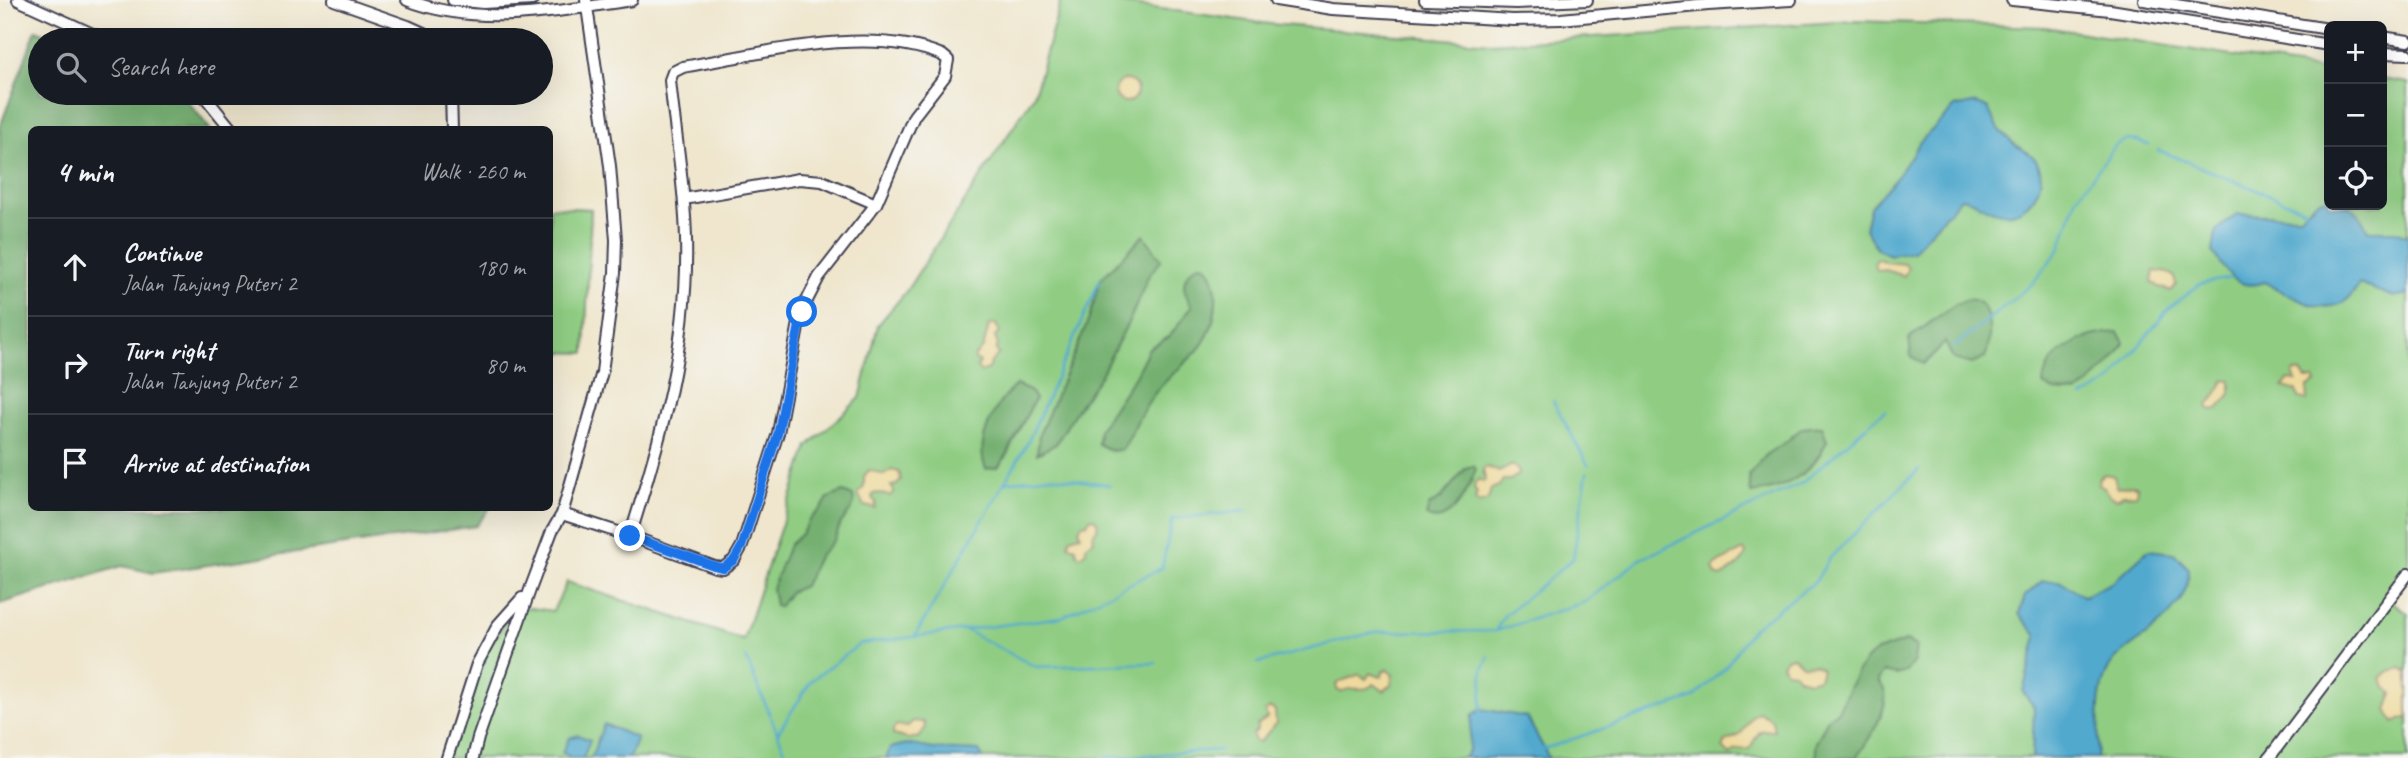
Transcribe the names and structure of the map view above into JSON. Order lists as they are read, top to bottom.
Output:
{
  "page": {
    "map_buttons": ["+", "−"],
    "search": "Search here",
    "heading": ["4 min", "Walk · 260 m"],
    "list": [
      ["Continue", "Jalan Tanjung Puteri 2", "180 m"],
      ["Turn right", "Jalan Tanjung Puteri 2", "80 m"],
      "Arrive at destination"
    ]
  }
}
